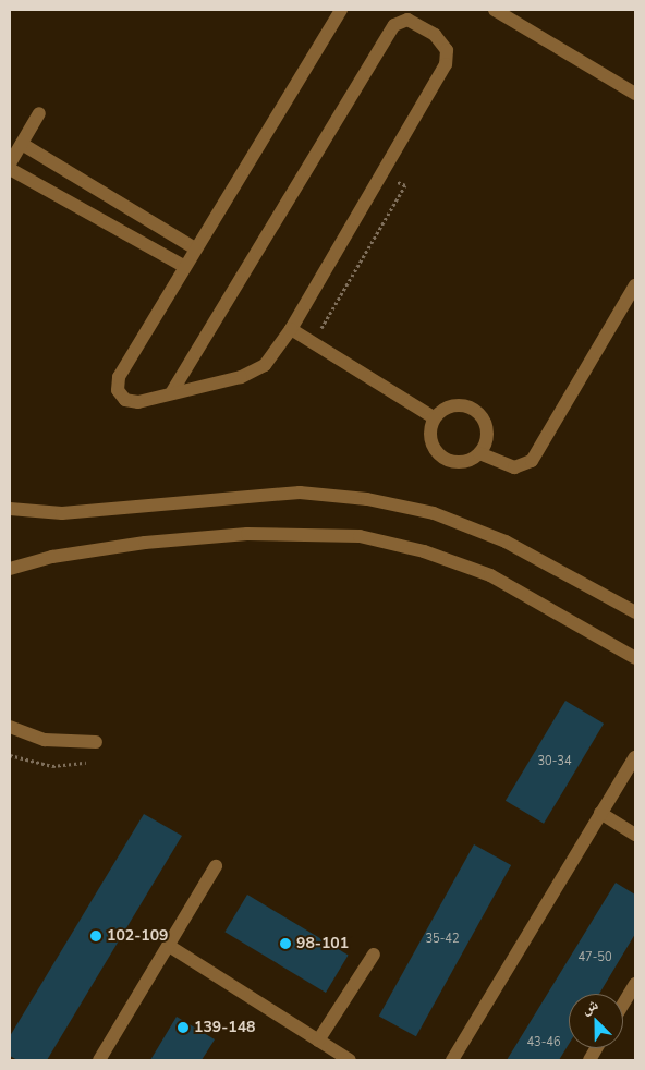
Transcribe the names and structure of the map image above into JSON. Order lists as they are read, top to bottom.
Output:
{
  "places": ["102-109", "98-101", "139-148"],
  "house_numbers": [
    "30-34",
    "35-42",
    "47-50",
    "43-46"
  ],
  "north": "top left"
}
